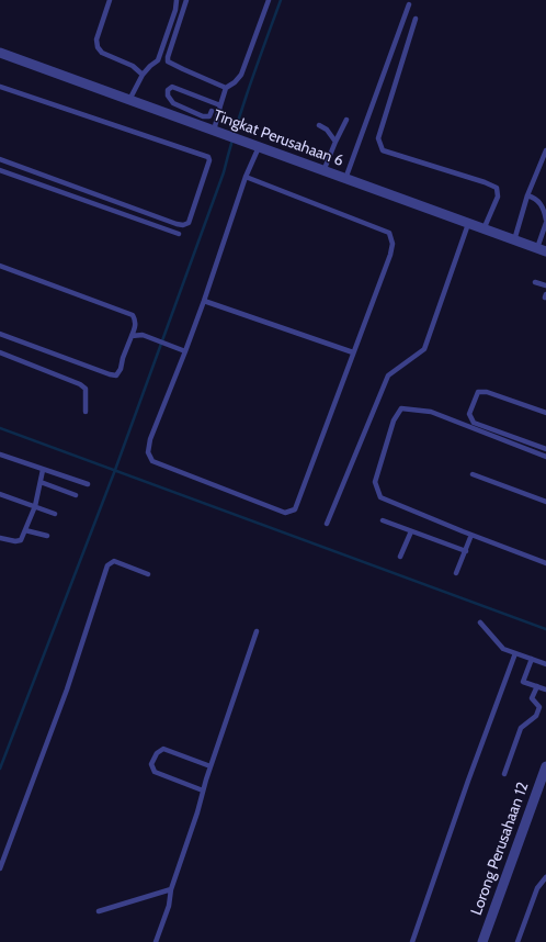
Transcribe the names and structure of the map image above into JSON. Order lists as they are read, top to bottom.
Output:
{
  "streets": {
    "street": ["Tingkat Perusahaan 6", "Lorong Perusahaan 12"]
  }
}
